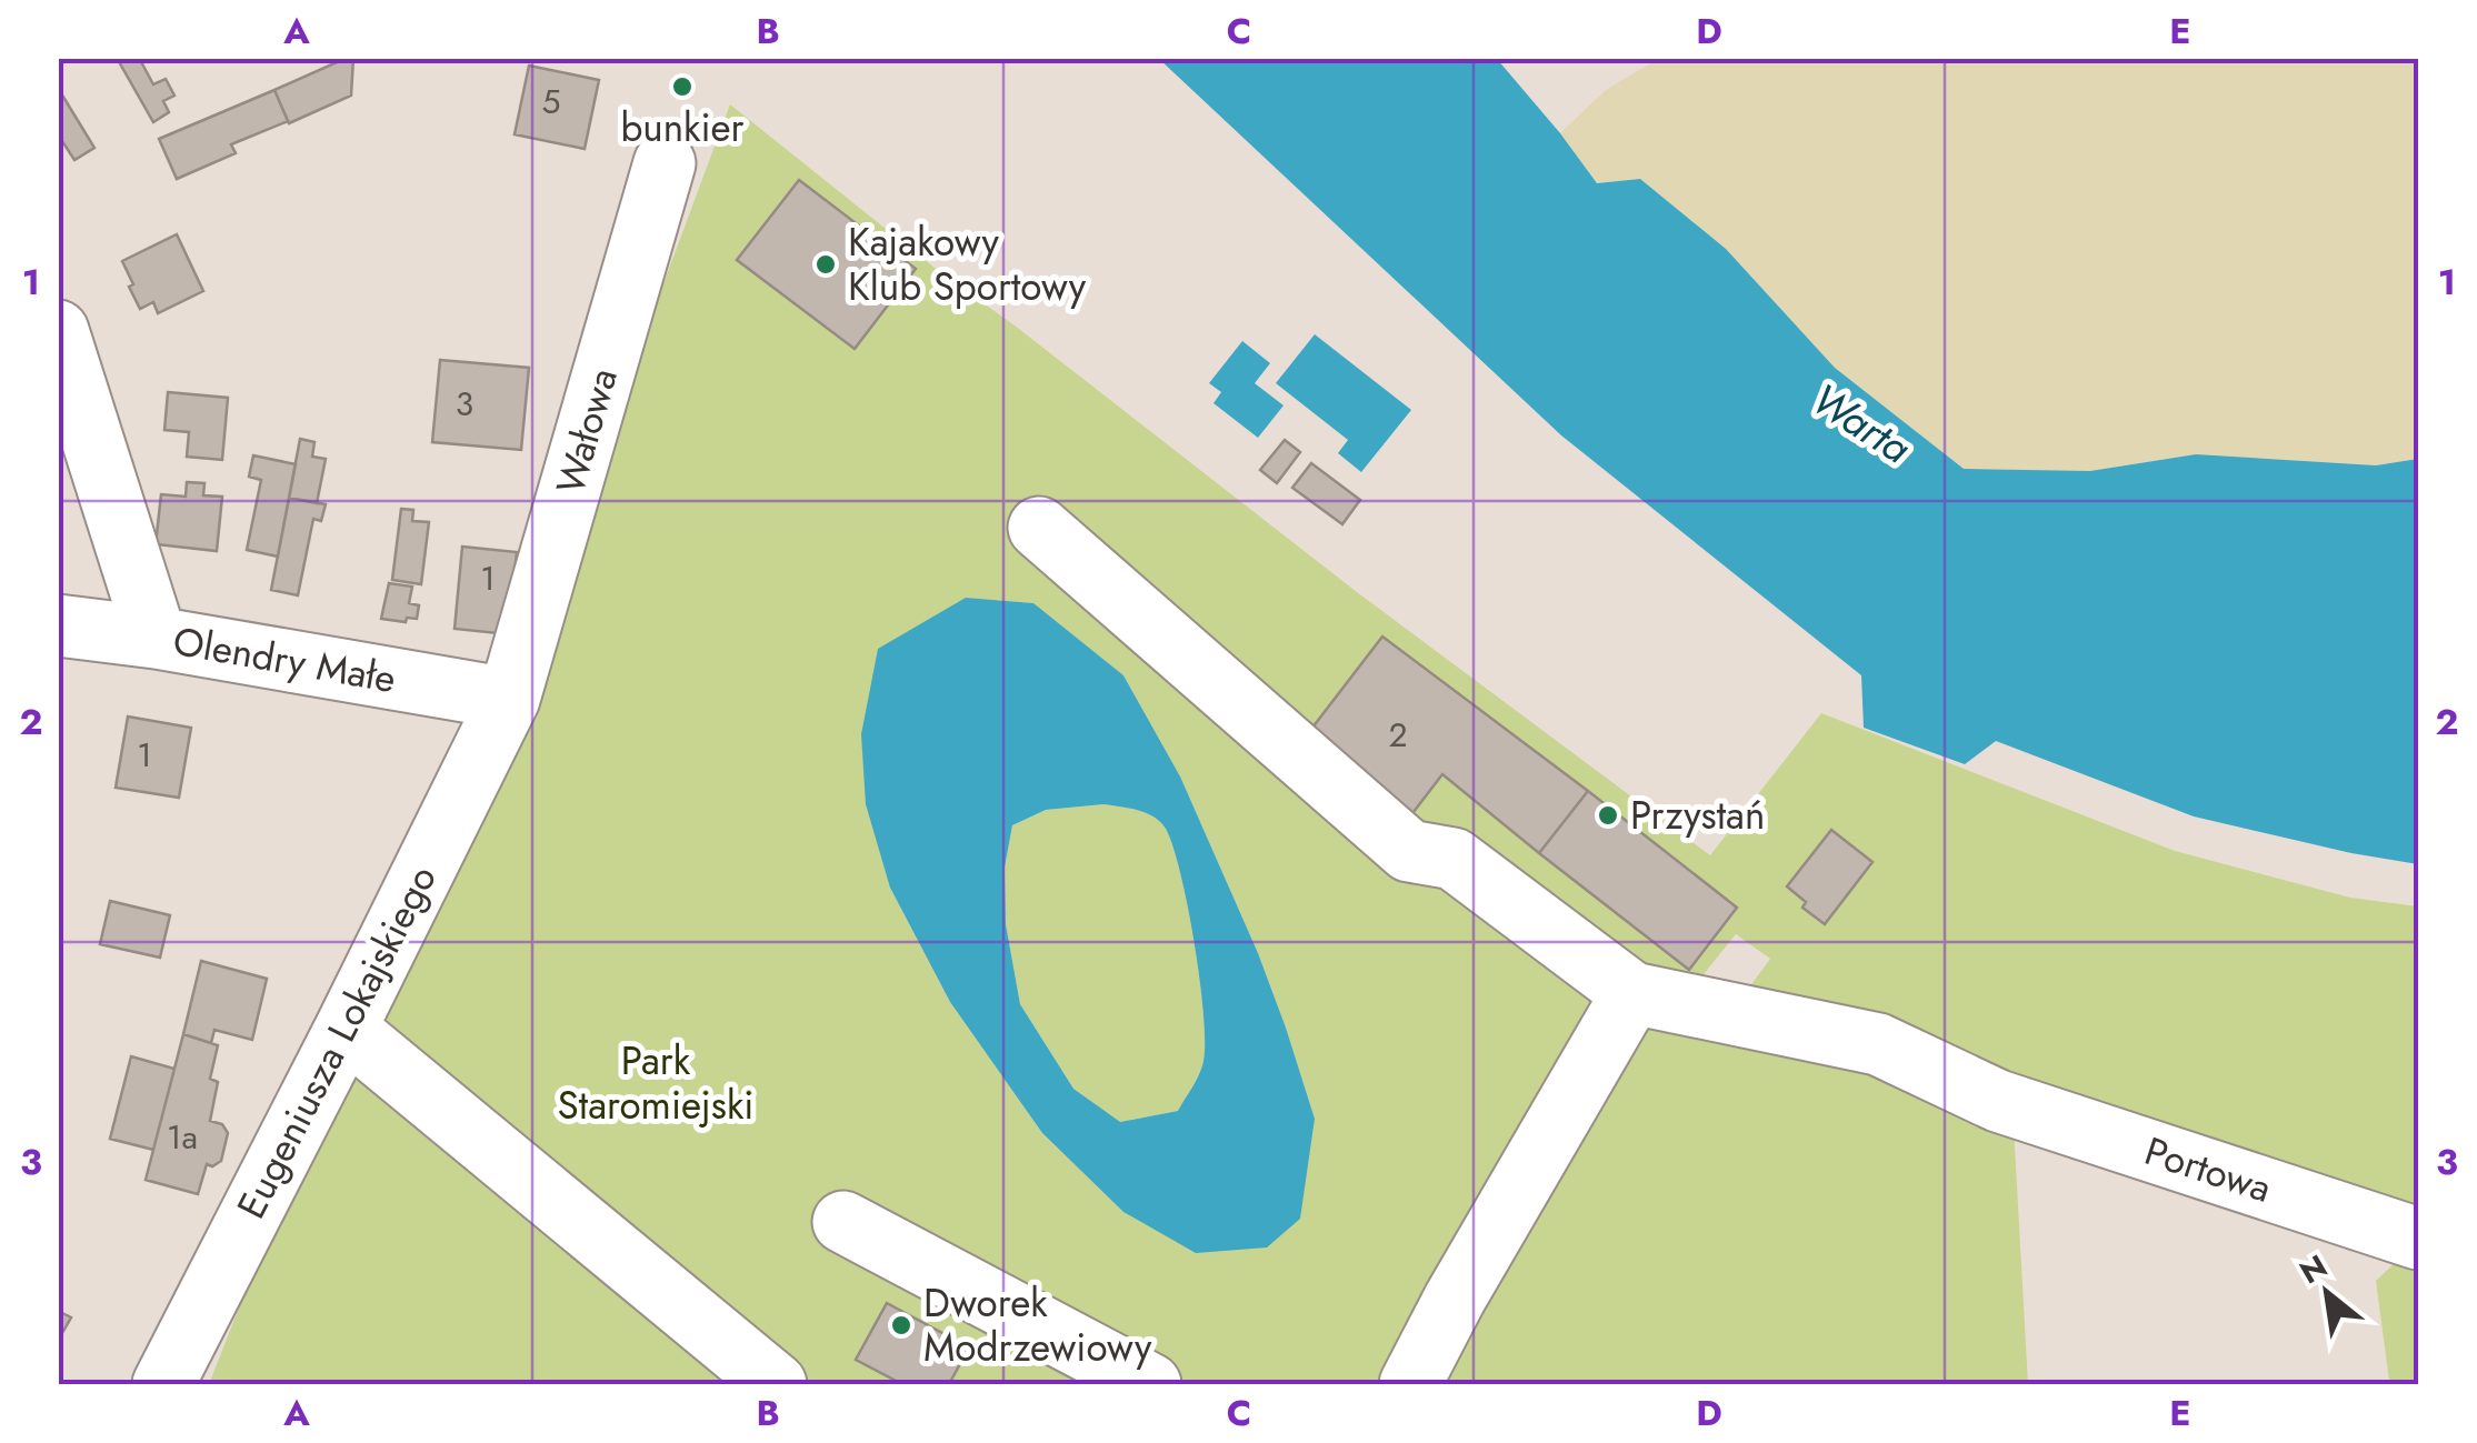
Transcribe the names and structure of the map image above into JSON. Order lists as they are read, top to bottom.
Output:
{
  "streets": {
    "street": [
      "Wałowa",
      "Olendry Małe",
      "Eugeniusza Lokajskiego",
      "Portowa"
    ]
  },
  "crossings": [
    ["Wałowa", "Olendry Małe"],
    ["Wałowa", "Eugeniusza Lokajskiego"],
    ["Olendry Małe", "Eugeniusza Lokajskiego"]
  ],
  "water": ["Warta"],
  "parks": ["Park Staromiejski"],
  "places": [
    "bunkier",
    "Kajakowy Klub Sportowy",
    "Przystań",
    "Dworek Modrzewiowy"
  ],
  "house_numbers": [
    "5",
    "3",
    "1",
    "2",
    "1",
    "1a"
  ],
  "north": "top left",
  "grid": {
    "columns": [
      "A",
      "B",
      "C",
      "D",
      "E"
    ],
    "rows": ["1", "2", "3"]
  }
}
